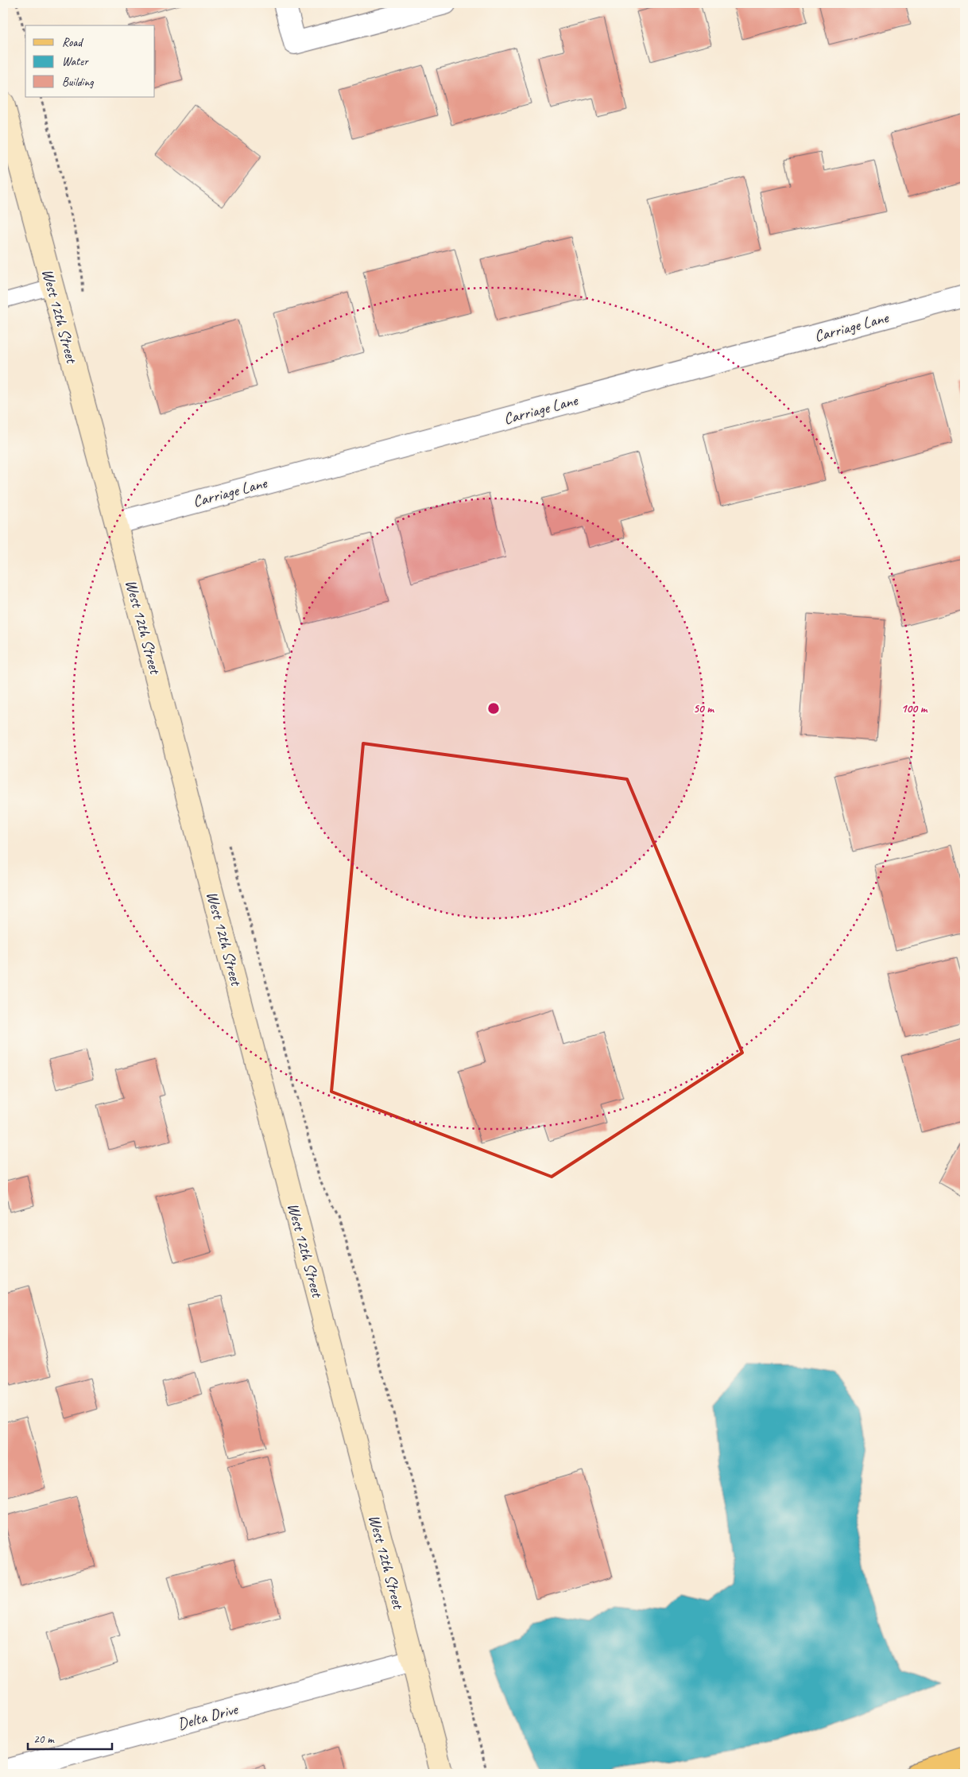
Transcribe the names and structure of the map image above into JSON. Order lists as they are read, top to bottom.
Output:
{
  "streets": {
    "main road": ["West 12th Street"],
    "street": ["Carriage Lane", "Delta Drive"]
  },
  "crossings": [
    ["West 12th Street", "Carriage Lane"],
    ["West 12th Street", "Delta Drive"]
  ],
  "legend": ["Road", "Water", "Building"],
  "scale_bar": "20 m",
  "rings": ["50 m", "100 m"]
}
